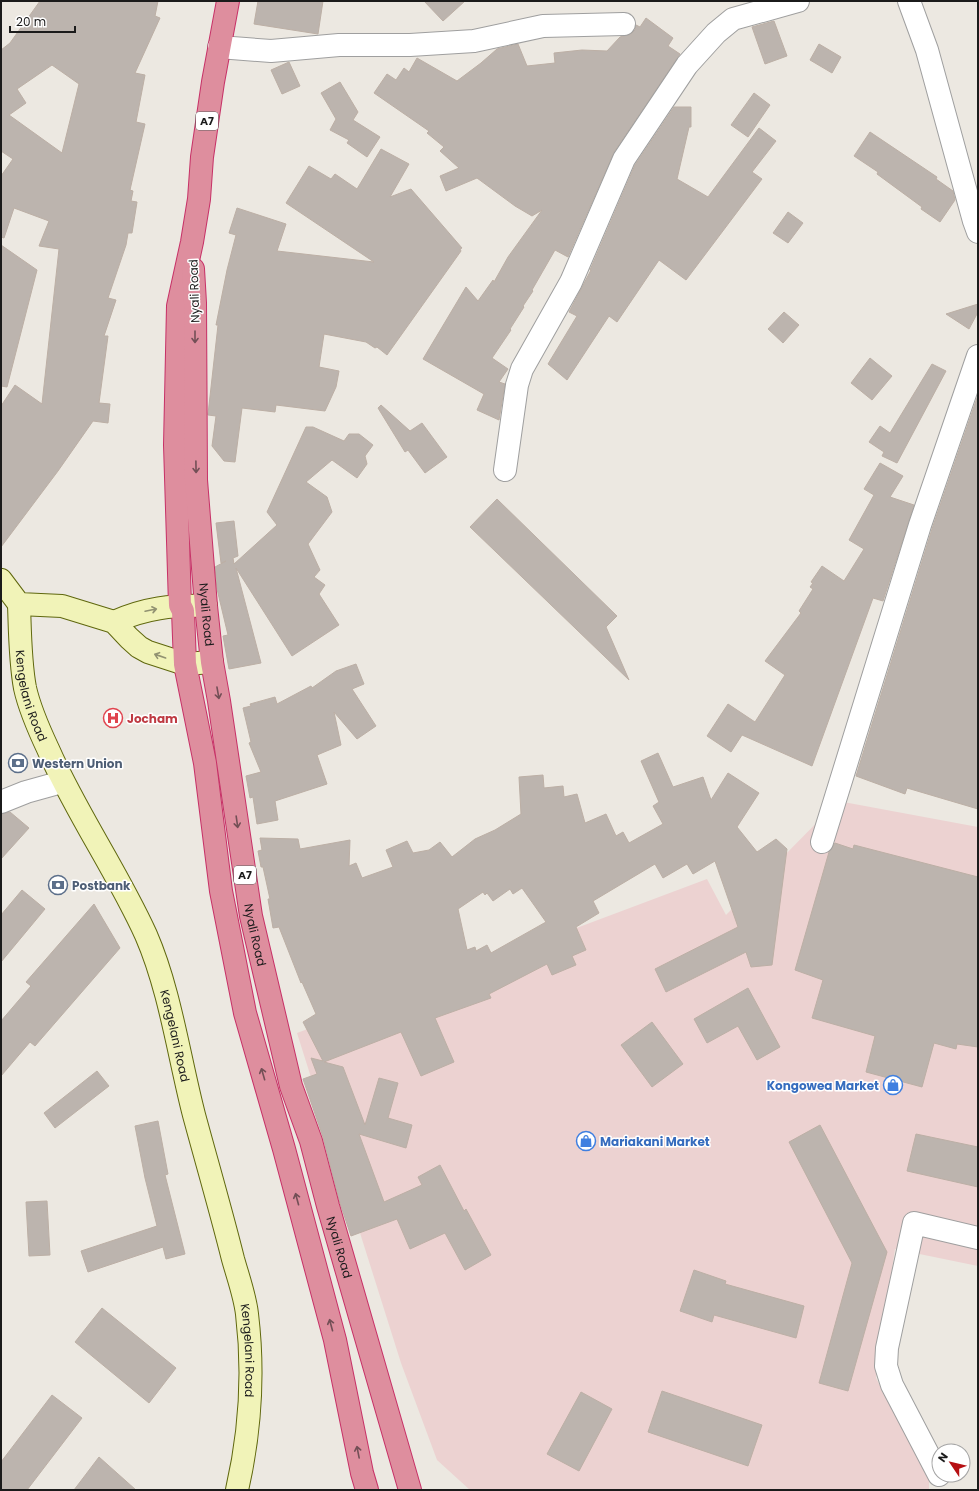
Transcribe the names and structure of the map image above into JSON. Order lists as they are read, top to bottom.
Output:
{
  "streets": {
    "highway": ["A7", "Nyali Road"],
    "main road": ["Kengelani Road"]
  },
  "places": {
    "hospital": ["Jocham"],
    "bank": ["Western Union", "Postbank"],
    "shop": ["Kongowea Market", "Mariakani Market"]
  },
  "scale_bar": "20 m",
  "north": "top left"
}
